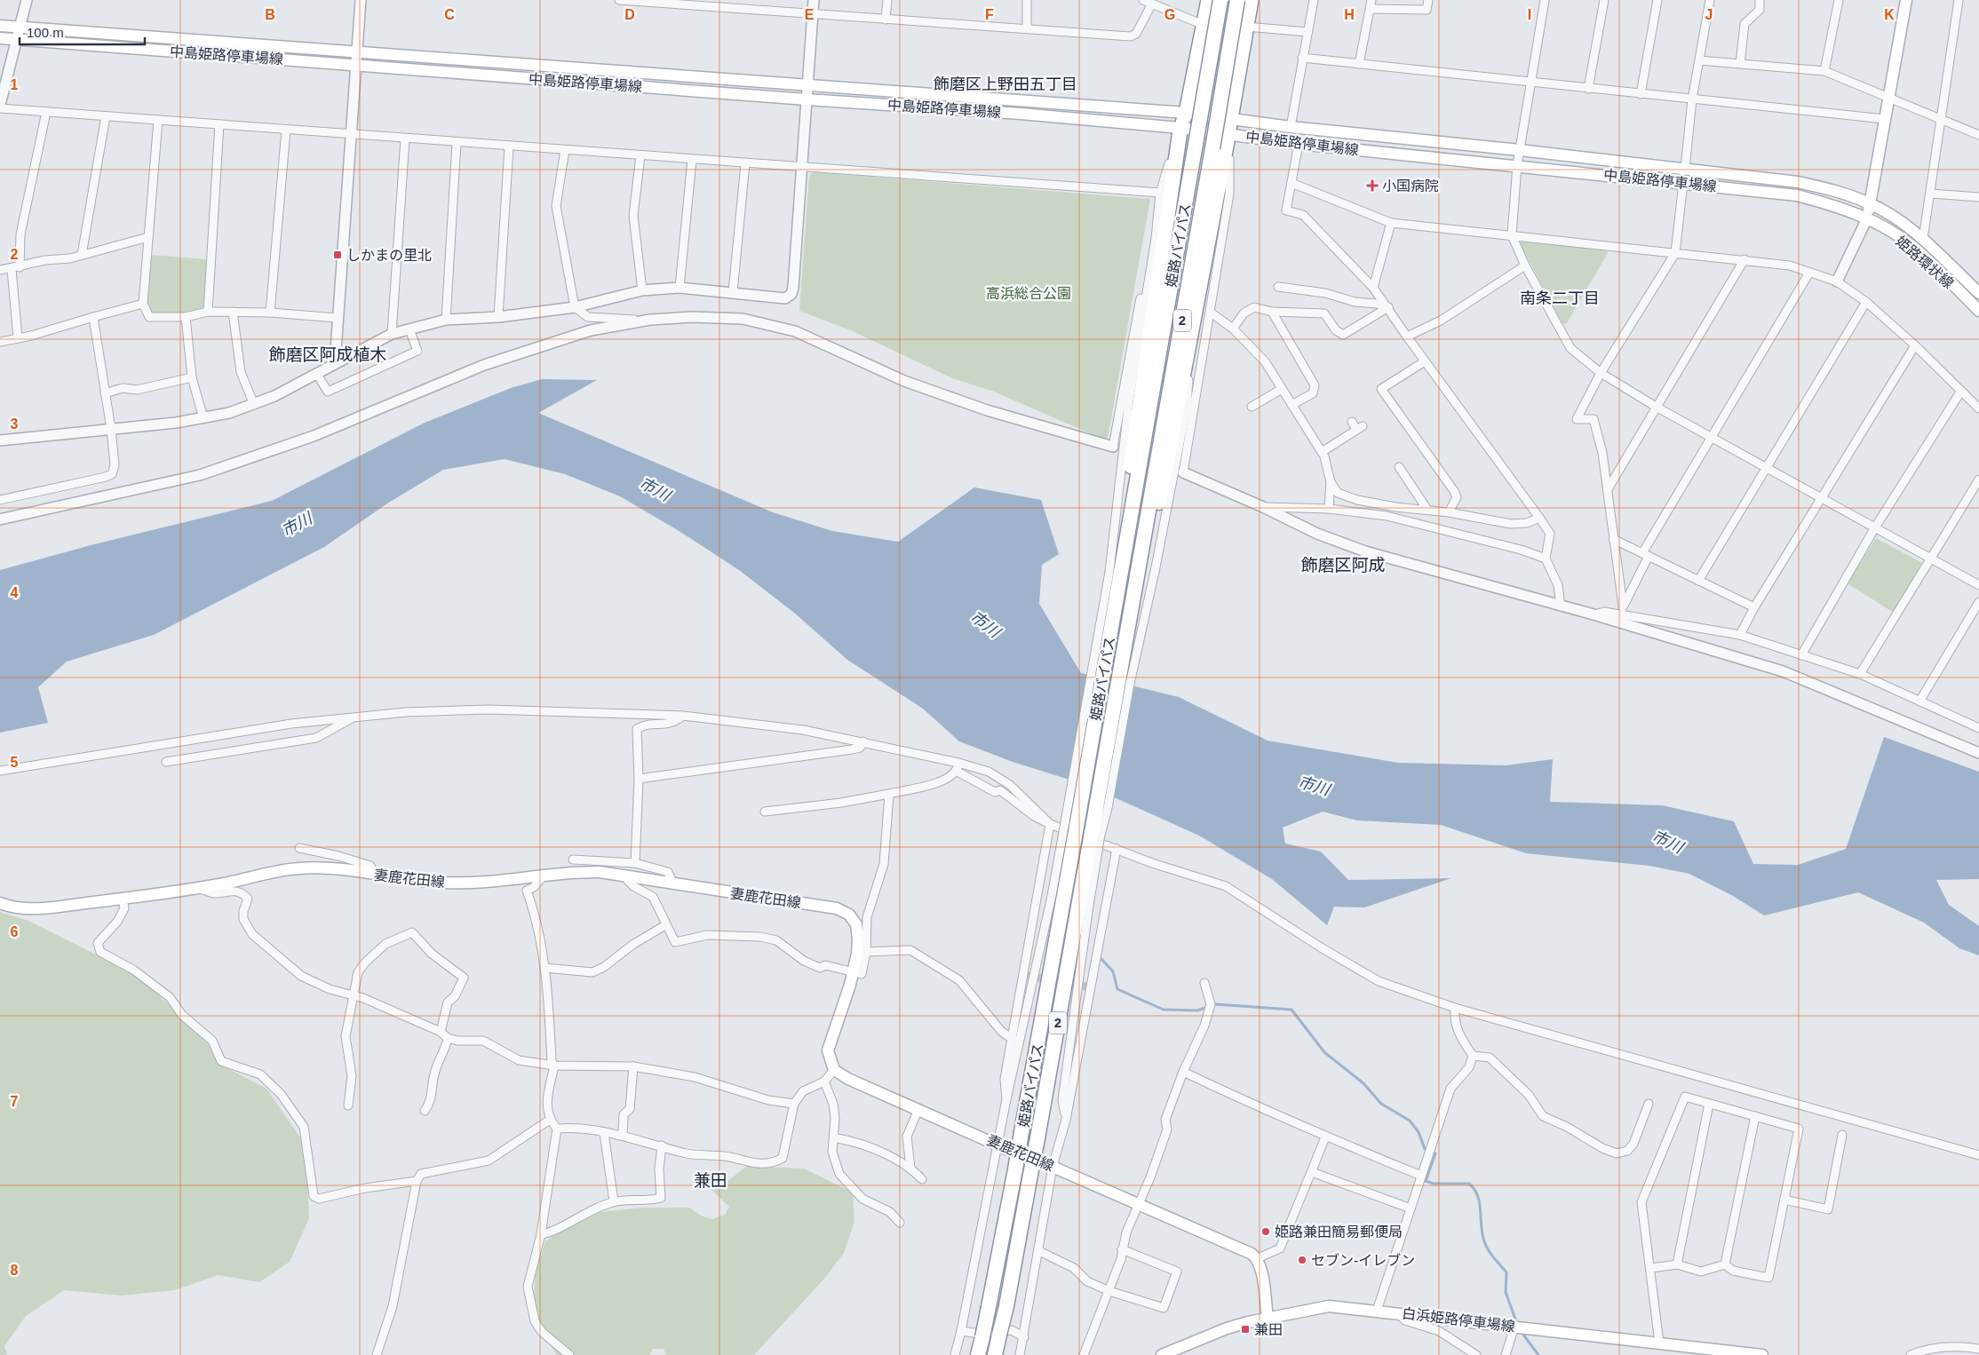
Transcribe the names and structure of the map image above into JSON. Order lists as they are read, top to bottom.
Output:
{
  "streets": {
    "highway": ["姫路バイパス", "2"],
    "main road": [
      "中島姫路停車場線",
      "姫路環状線",
      "妻鹿花田線",
      "白浜姫路停車場線"
    ]
  },
  "crossings": [
    ["中島姫路停車場線", "姫路環状線"]
  ],
  "districts": [
    "飾磨区上野田五丁目",
    "南条二丁目",
    "飾磨区阿成植木",
    "飾磨区阿成",
    "兼田"
  ],
  "water": ["市川"],
  "parks": ["高浜総合公園"],
  "places": {
    "health": ["小国病院"],
    "transit": ["しかまの里北", "兼田"],
    "other": ["姫路兼田簡易郵便局", "セブン-イレブン"]
  },
  "scale_bar": "100 m",
  "grid": {
    "columns": [
      "B",
      "C",
      "D",
      "E",
      "F",
      "G",
      "H",
      "I",
      "J",
      "K"
    ],
    "rows": [
      "1",
      "2",
      "3",
      "4",
      "5",
      "6",
      "7",
      "8"
    ]
  }
}
